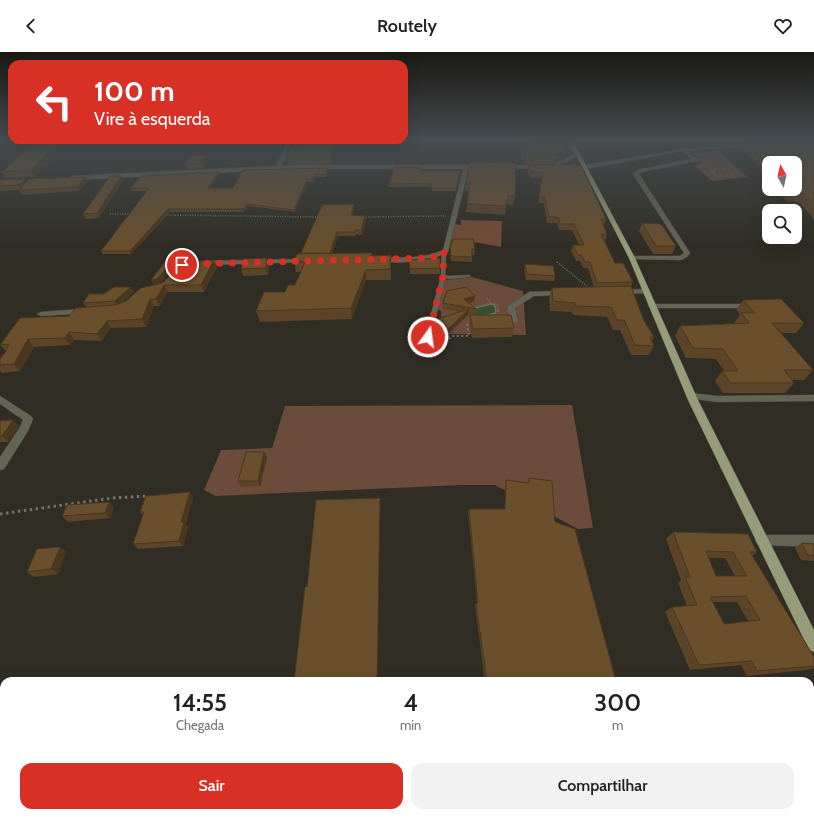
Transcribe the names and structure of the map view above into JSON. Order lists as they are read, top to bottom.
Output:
{
  "north": "top",
  "page": {
    "header": "Routely",
    "turn": ["100 m", "Vire à esquerda"],
    "eta": [
      "14:55",
      "Chegada",
      "4",
      "min",
      "300",
      "m"
    ],
    "buttons": ["Sair", "Compartilhar"]
  }
}
